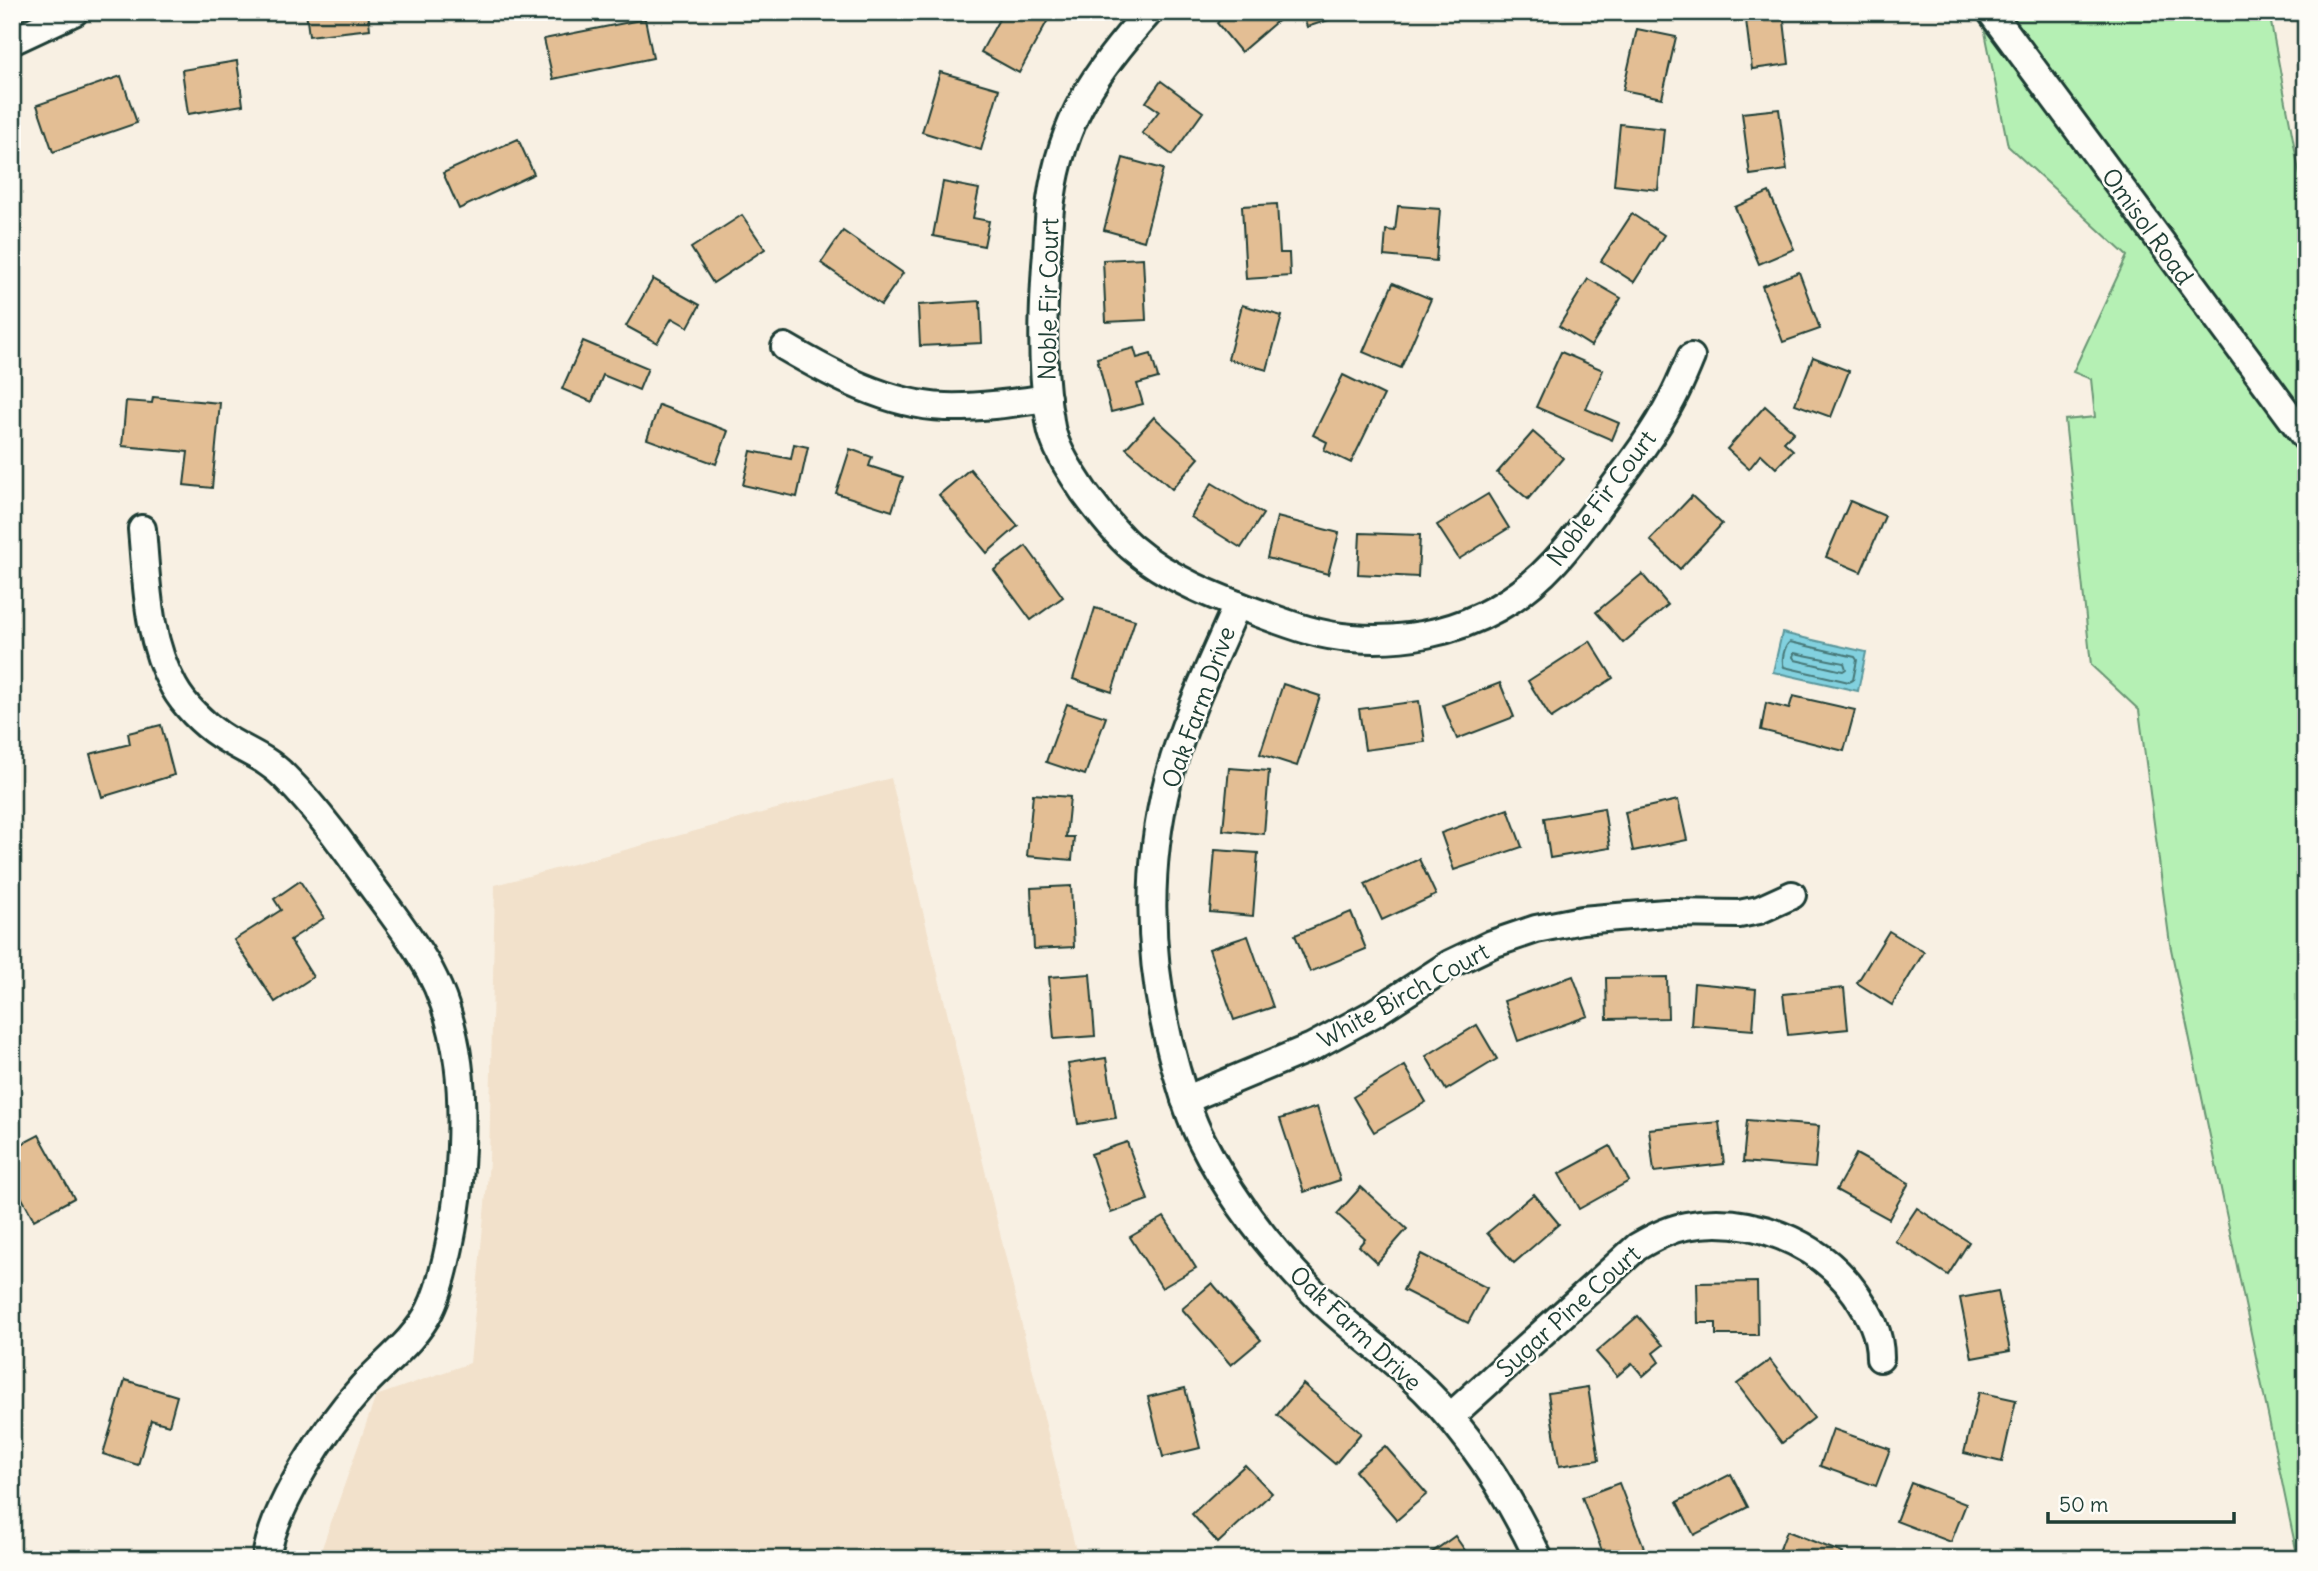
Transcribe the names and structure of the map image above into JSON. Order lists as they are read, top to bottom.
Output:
{
  "streets": {
    "street": [
      "Omisol Road",
      "Noble Fir Court",
      "Oak Farm Drive",
      "White Birch Court",
      "Sugar Pine Court"
    ]
  },
  "crossings": [
    ["Noble Fir Court", "Oak Farm Drive"],
    ["Oak Farm Drive", "White Birch Court"],
    ["Oak Farm Drive", "Sugar Pine Court"]
  ],
  "scale_bar": "50 m"
}
